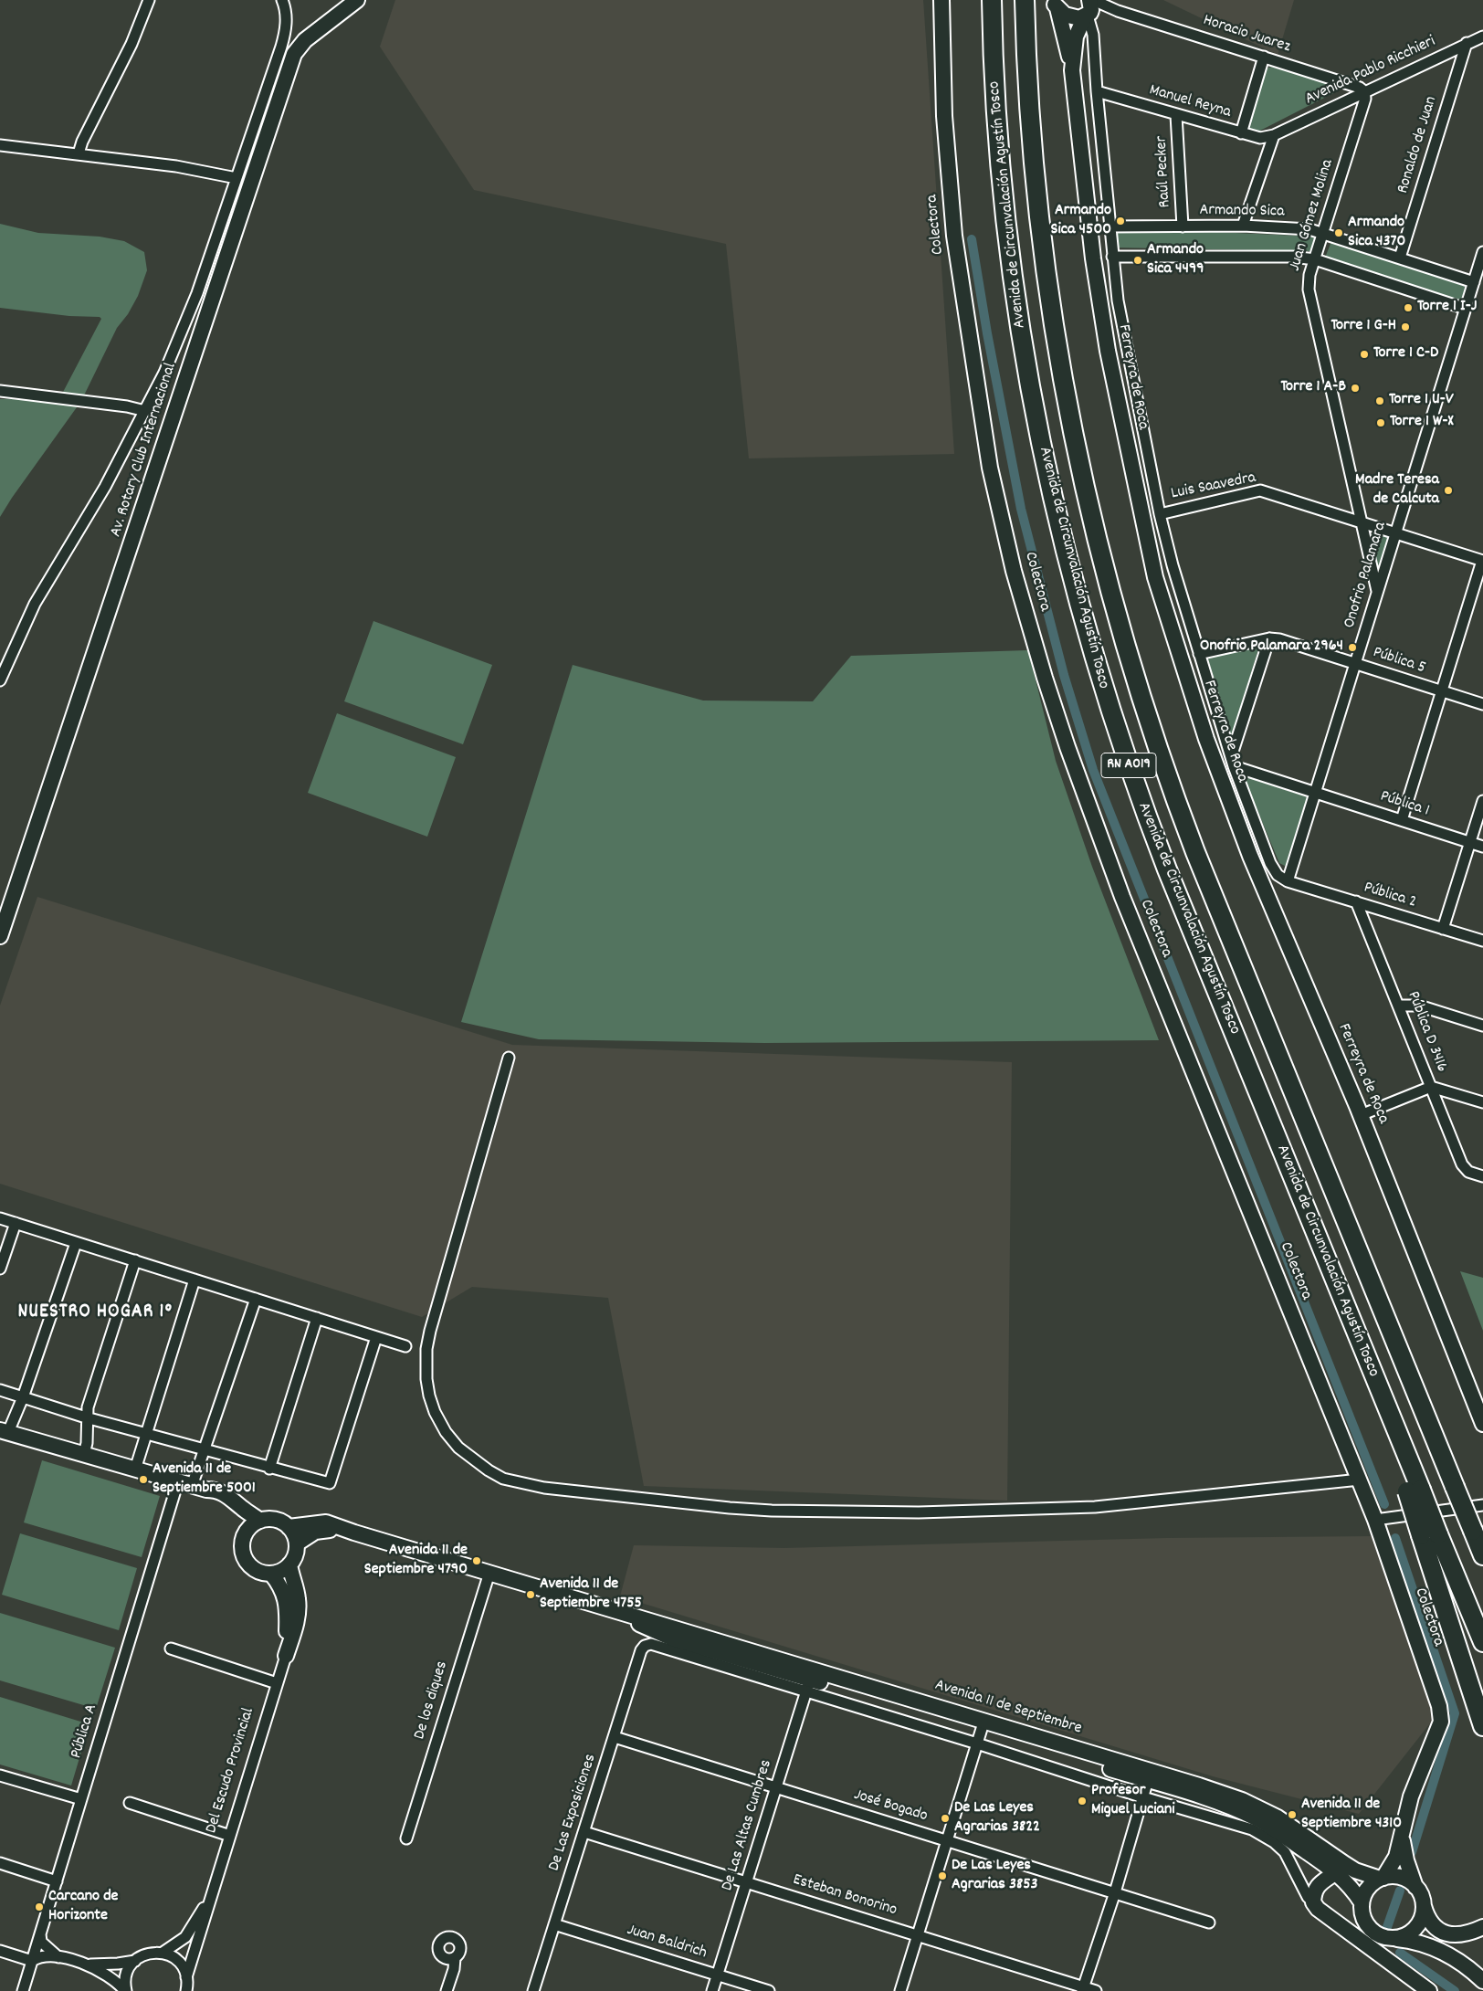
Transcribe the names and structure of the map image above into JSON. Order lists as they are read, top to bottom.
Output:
{
  "streets": {
    "highway": ["Avenida de Circunvalación Agustín Tosco", "RN A019"],
    "main road": [
      "Colectora",
      "Ferreyra de Roca",
      "Av. Rotary Club Internacional",
      "Avenida 11 de Septiembre"
    ],
    "street": [
      "Horacio Juarez",
      "Avenida Pablo Ricchieri",
      "Manuel Reyna",
      "Ronaldo de Juan",
      "Raúl Pecker",
      "Armando Sica",
      "Juan Gómez Molina",
      "Luis Saavedra",
      "Onofrio Palamara",
      "Pública 5",
      "Pública 1",
      "Pública 2",
      "Pública D 3416",
      "De los diques",
      "Pública A",
      "Del Escudo Provincial",
      "José Bogado",
      "De Las Exposiciones",
      "De Las Altas Cumbres",
      "Esteban Bonorino",
      "Juan Baldrich"
    ]
  },
  "crossings": [
    ["Horacio Juarez", "Avenida Pablo Ricchieri"],
    ["Horacio Juarez", "Juan Gómez Molina"],
    ["Horacio Juarez", "Ferreyra de Roca"],
    ["Avenida Pablo Ricchieri", "Manuel Reyna"],
    ["Avenida Pablo Ricchieri", "Ronaldo de Juan"],
    ["Avenida Pablo Ricchieri", "Juan Gómez Molina"],
    ["Manuel Reyna", "Raúl Pecker"],
    ["Manuel Reyna", "Ferreyra de Roca"],
    ["Ronaldo de Juan", "Armando Sica"],
    ["Raúl Pecker", "Armando Sica"],
    ["Armando Sica", "Juan Gómez Molina"],
    ["Armando Sica", "Ferreyra de Roca"],
    ["Armando Sica", "Onofrio Palamara"],
    ["Juan Gómez Molina", "Luis Saavedra"],
    ["Juan Gómez Molina", "Onofrio Palamara"],
    ["Colectora", "Avenida 11 de Septiembre"],
    ["Ferreyra de Roca", "Luis Saavedra"],
    ["Luis Saavedra", "Onofrio Palamara"],
    ["Onofrio Palamara", "Pública 5"],
    ["Onofrio Palamara", "Pública 1"],
    ["Onofrio Palamara", "Pública 2"],
    ["Pública 2", "Pública D 3416"],
    ["De los diques", "Avenida 11 de Septiembre"],
    ["Avenida 11 de Septiembre", "De Las Exposiciones"],
    ["Avenida 11 de Septiembre", "De Las Altas Cumbres"],
    ["José Bogado", "De Las Exposiciones"],
    ["José Bogado", "De Las Altas Cumbres"],
    ["De Las Exposiciones", "De Las Altas Cumbres"],
    ["De Las Exposiciones", "Esteban Bonorino"],
    ["De Las Exposiciones", "Juan Baldrich"],
    ["De Las Altas Cumbres", "Esteban Bonorino"],
    ["De Las Altas Cumbres", "Juan Baldrich"]
  ],
  "districts": ["NUESTRO HOGAR 1°"],
  "places": [
    "Armando Sica 4500",
    "Armando Sica 4370",
    "Armando Sica 4499",
    "Torre 1 I-J",
    "Torre 1 G-H",
    "Torre 1 C-D",
    "Torre 1 A-B",
    "Torre 1 U-V",
    "Torre 1 W-X",
    "Madre Teresa de Calcuta",
    "Onofrio Palamara 2964",
    "Avenida 11 de Septiembre 5001",
    "Avenida 11 de Septiembre 4790",
    "Avenida 11 de Septiembre 4755",
    "Profesor Miguel Luciani",
    "Avenida 11 de Septiembre 4310",
    "De Las Leyes Agrarias 3822",
    "De Las Leyes Agrarias 3853",
    "Carcano de Horizonte"
  ]
}
